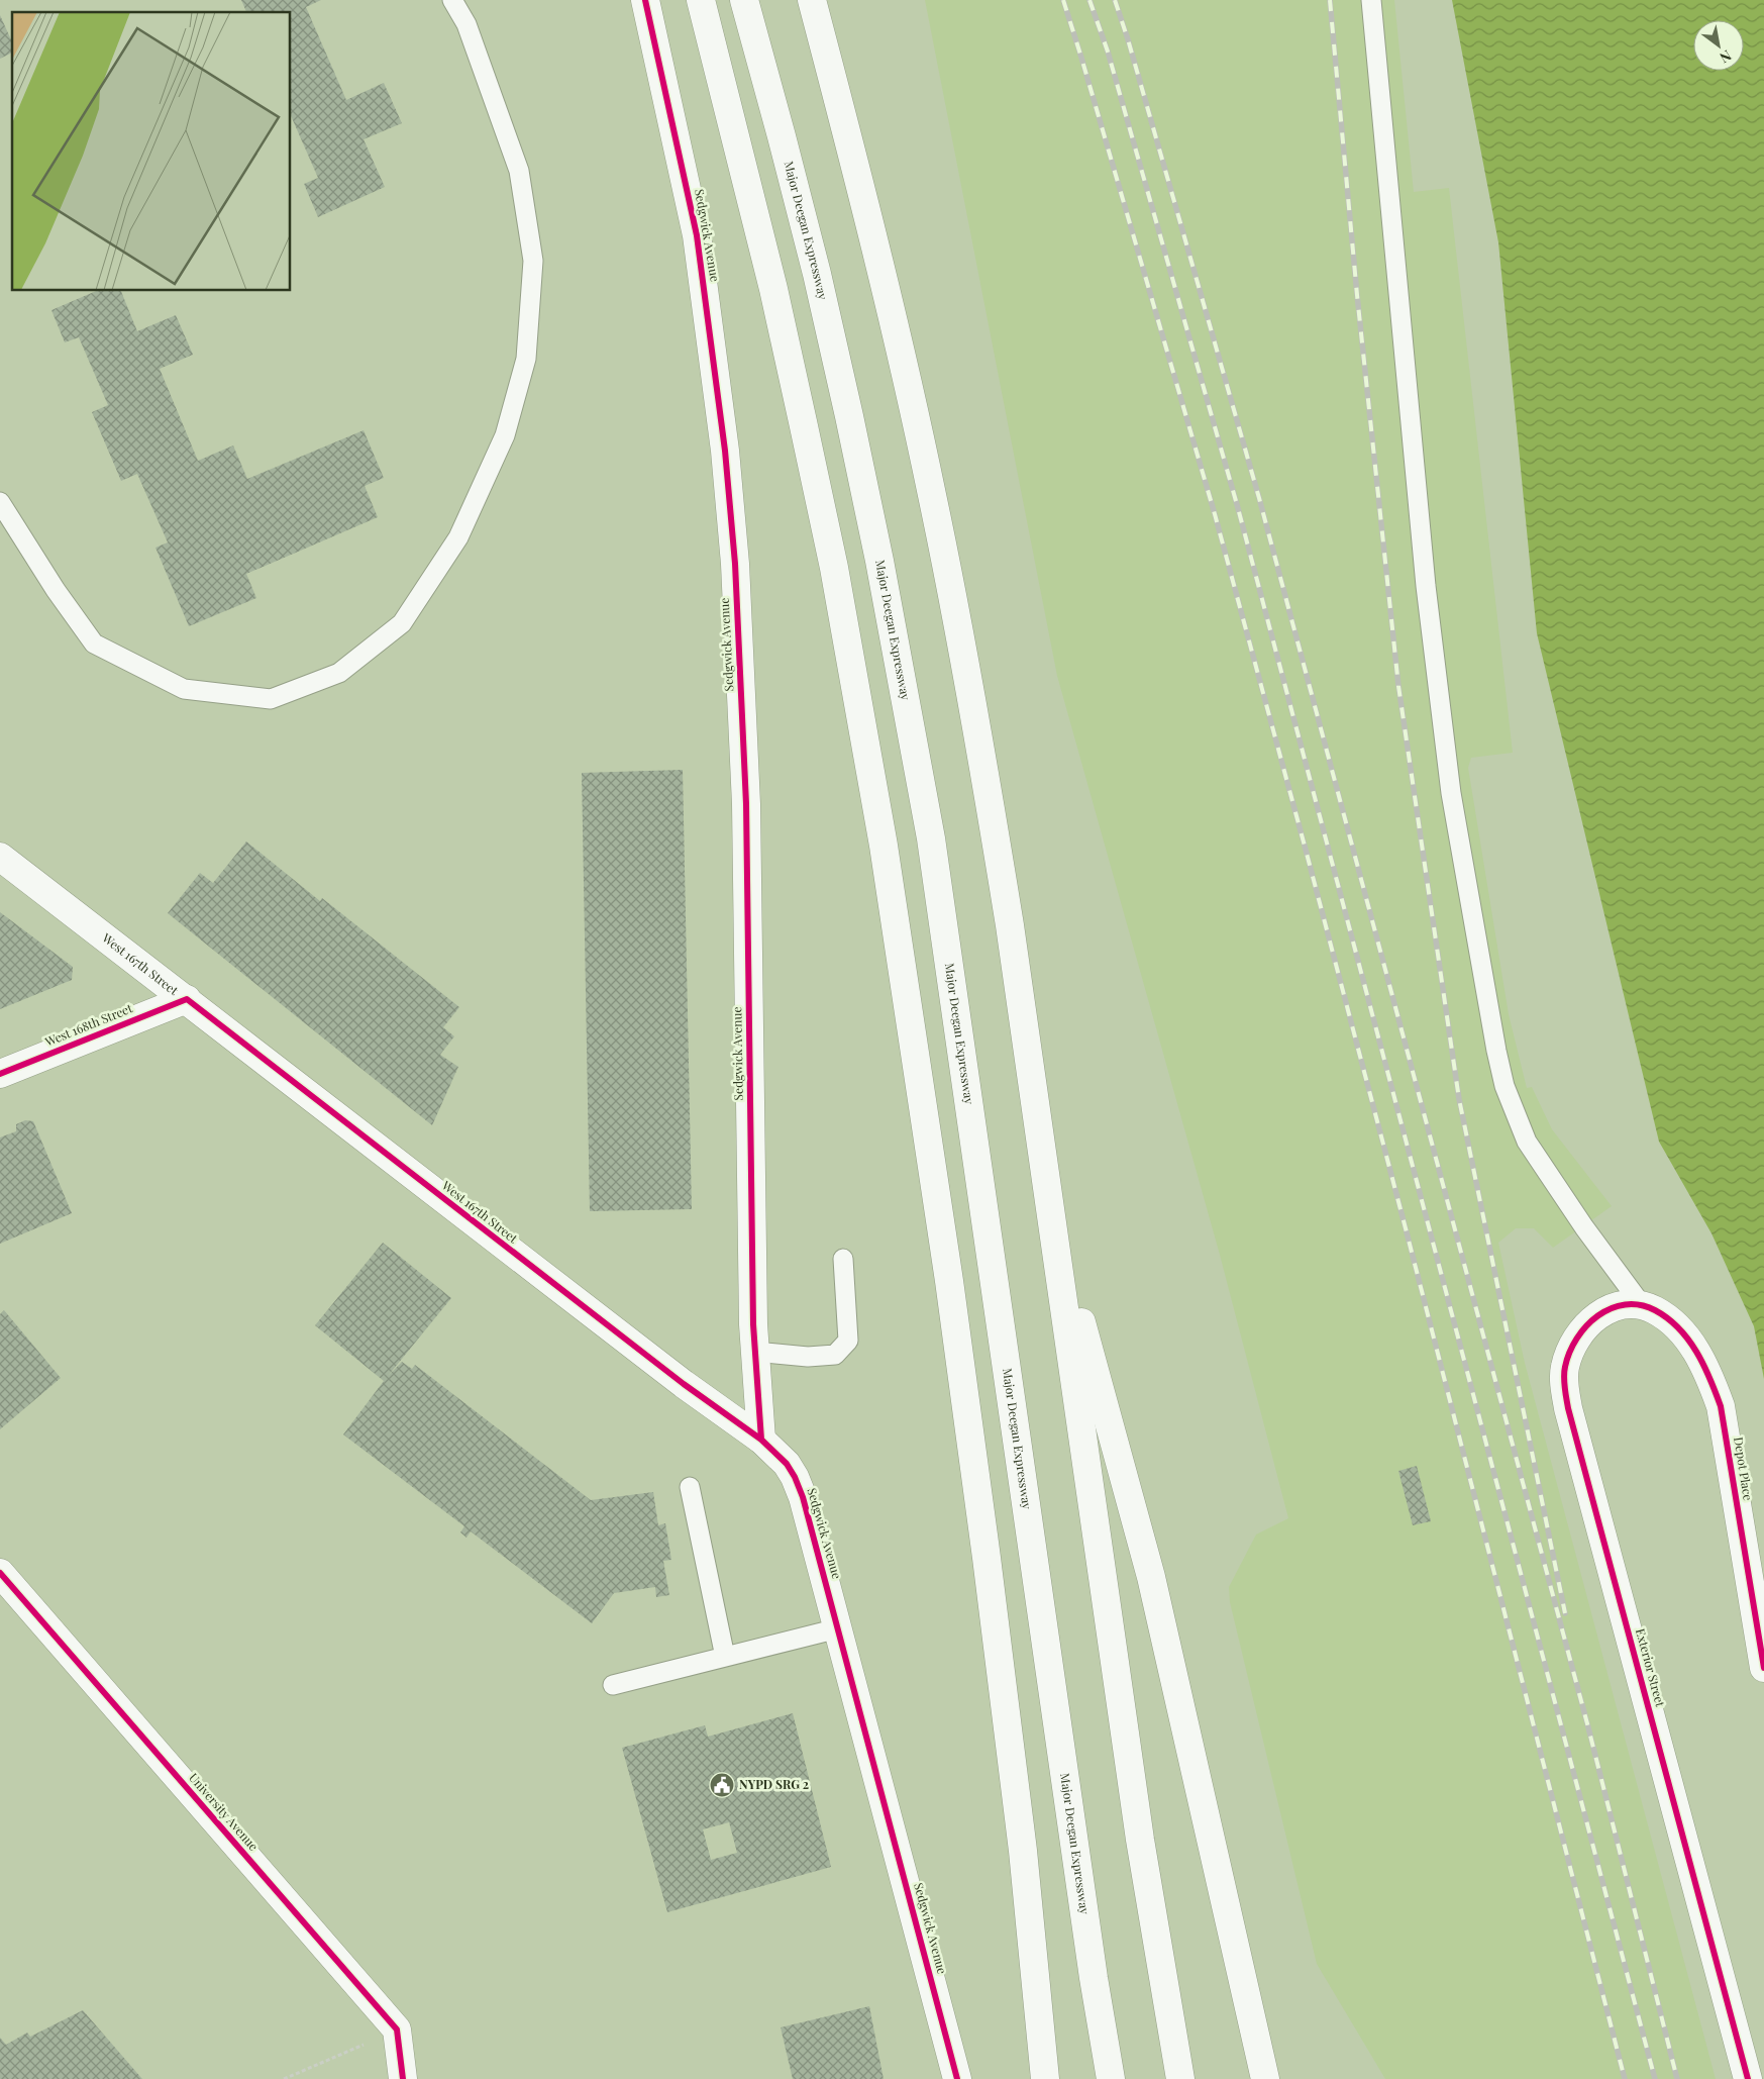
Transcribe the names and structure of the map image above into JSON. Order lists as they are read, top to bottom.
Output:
{
  "streets": {
    "main road": [
      "Major Deegan Expressway",
      "Sedgwick Avenue",
      "West 167th Street",
      "West 168th Street",
      "Depot Place",
      "Exterior Street",
      "University Avenue"
    ]
  },
  "crossings": [
    ["Sedgwick Avenue", "West 167th Street"],
    ["West 167th Street", "West 168th Street"],
    ["Depot Place", "Exterior Street"]
  ],
  "places": {
    "public building": ["NYPD SRG 2"]
  },
  "north": "bottom right"
}
